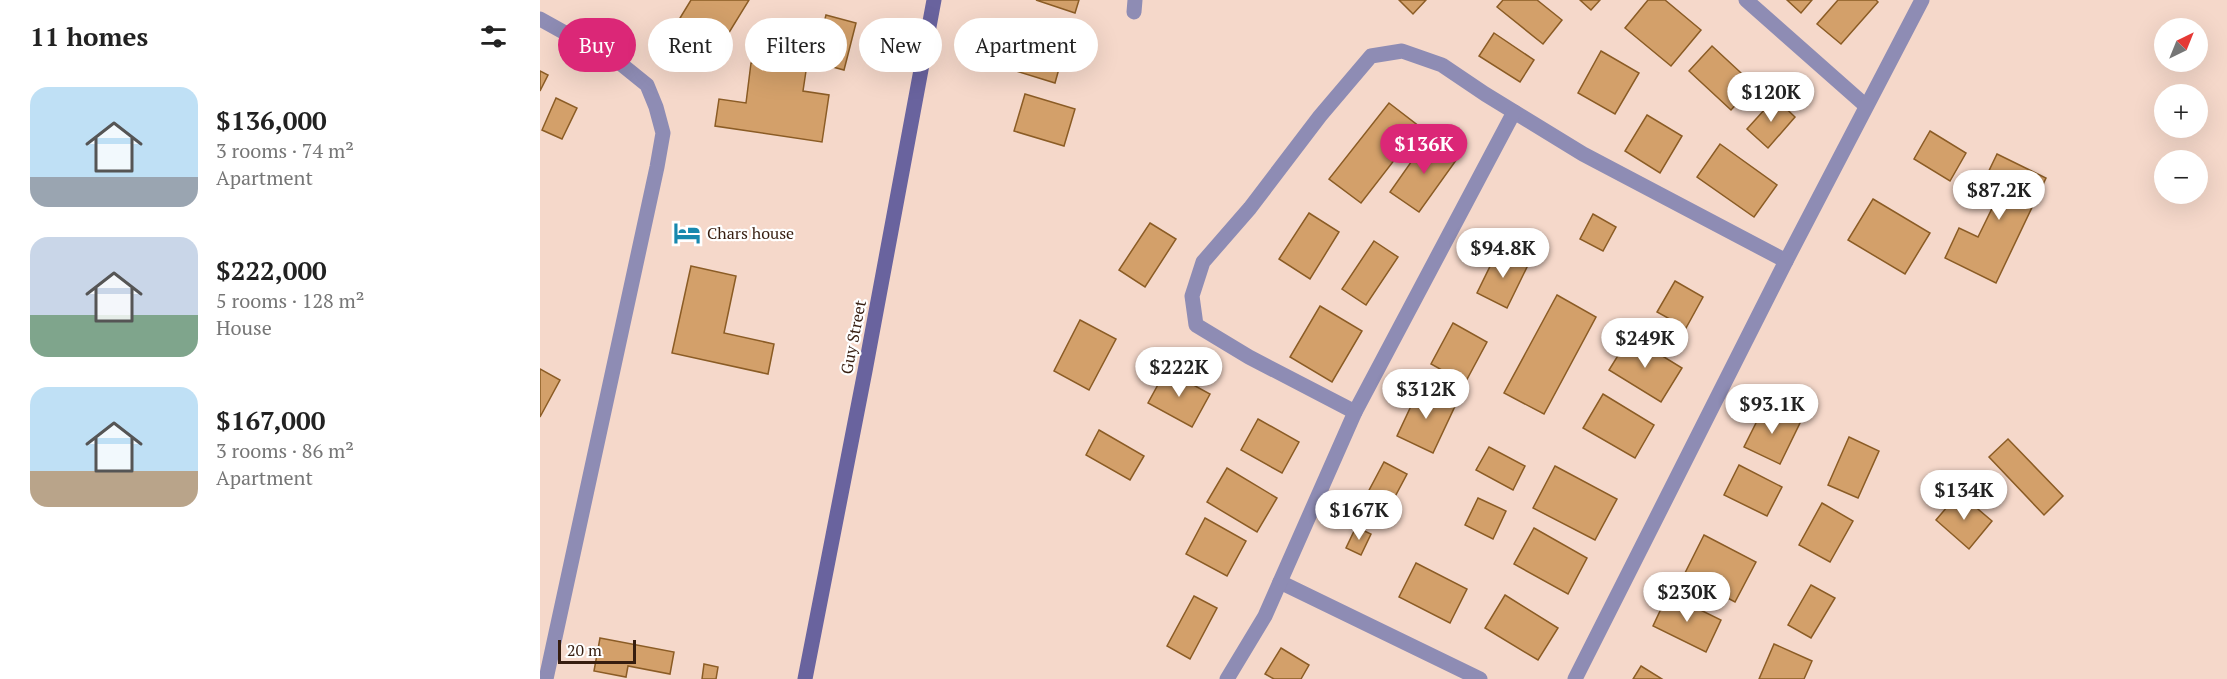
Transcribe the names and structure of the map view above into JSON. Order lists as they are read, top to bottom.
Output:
{
  "streets": {
    "street": ["Guy Street"]
  },
  "places": {
    "hotel": ["Chars house"]
  },
  "scale_bar": "20 m",
  "north": "top right",
  "page": {
    "heading": "11 homes",
    "map_buttons": ["+", "−"],
    "chip": [
      "Buy",
      "Rent",
      "Filters",
      "New",
      "Apartment"
    ],
    "list": [
      {
        "name": "$136,000",
        "note": "3 rooms · 74 m² · Apartment"
      },
      {
        "name": "$222,000",
        "note": "5 rooms · 128 m² · House"
      },
      {
        "name": "$167,000",
        "note": "3 rooms · 86 m² · Apartment"
      }
    ],
    "price": [
      "$120K",
      "$136K",
      "$87.2K",
      "$94.8K",
      "$249K",
      "$222K",
      "$312K",
      "$93.1K",
      "$134K",
      "$167K",
      "$230K"
    ],
    "scale": "20 m"
  }
}
